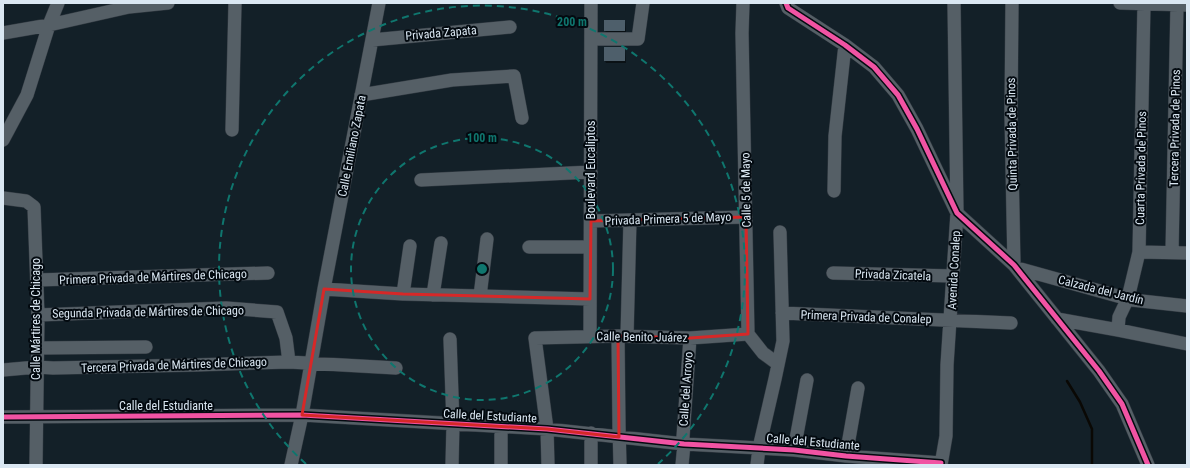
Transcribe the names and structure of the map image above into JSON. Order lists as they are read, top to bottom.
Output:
{
  "streets": {
    "street": [
      "Privada Zapata",
      "Tercera Privada de Pinos",
      "Quinta Privada de Pinos",
      "Calle Emiliano Zapata",
      "Cuarta Privada de Pinos",
      "Boulevard Eucaliptos",
      "Calle 5 de Mayo",
      "Privada Primera 5 de Mayo",
      "Avenida Conalep",
      "Privada Zicatela",
      "Primera Privada de Mártires de Chicago",
      "Calzada del Jardín",
      "Segunda Privada de Mártires de Chicago",
      "Primera Privada de Conalep",
      "Calle Mártires de Chicago",
      "Calle Benito Juárez",
      "Tercera Privada de Mártires de Chicago",
      "Calle del Arroyo",
      "Calle del Estudiante"
    ]
  },
  "crossings": [
    ["Privada Zapata", "Calle Emiliano Zapata"],
    ["Quinta Privada de Pinos", "Calzada del Jardín"],
    ["Calle Emiliano Zapata", "Tercera Privada de Mártires de Chicago"],
    ["Calle Emiliano Zapata", "Calle del Estudiante"],
    ["Cuarta Privada de Pinos", "Calzada del Jardín"],
    ["Boulevard Eucaliptos", "Privada Primera 5 de Mayo"],
    ["Boulevard Eucaliptos", "Calle Benito Juárez"],
    ["Calle 5 de Mayo", "Privada Primera 5 de Mayo"],
    ["Calle 5 de Mayo", "Calle Benito Juárez"],
    ["Avenida Conalep", "Privada Zicatela"],
    ["Avenida Conalep", "Primera Privada de Conalep"],
    ["Avenida Conalep", "Calle del Estudiante"],
    ["Primera Privada de Mártires de Chicago", "Calle Mártires de Chicago"],
    ["Segunda Privada de Mártires de Chicago", "Calle Mártires de Chicago"],
    ["Segunda Privada de Mártires de Chicago", "Tercera Privada de Mártires de Chicago"],
    ["Calle Mártires de Chicago", "Tercera Privada de Mártires de Chicago"],
    ["Calle Mártires de Chicago", "Calle del Estudiante"],
    ["Calle Benito Juárez", "Calle del Arroyo"],
    ["Calle Benito Juárez", "Calle del Estudiante"],
    ["Calle del Arroyo", "Calle del Estudiante"]
  ],
  "rings": ["200 m", "100 m"]
}
